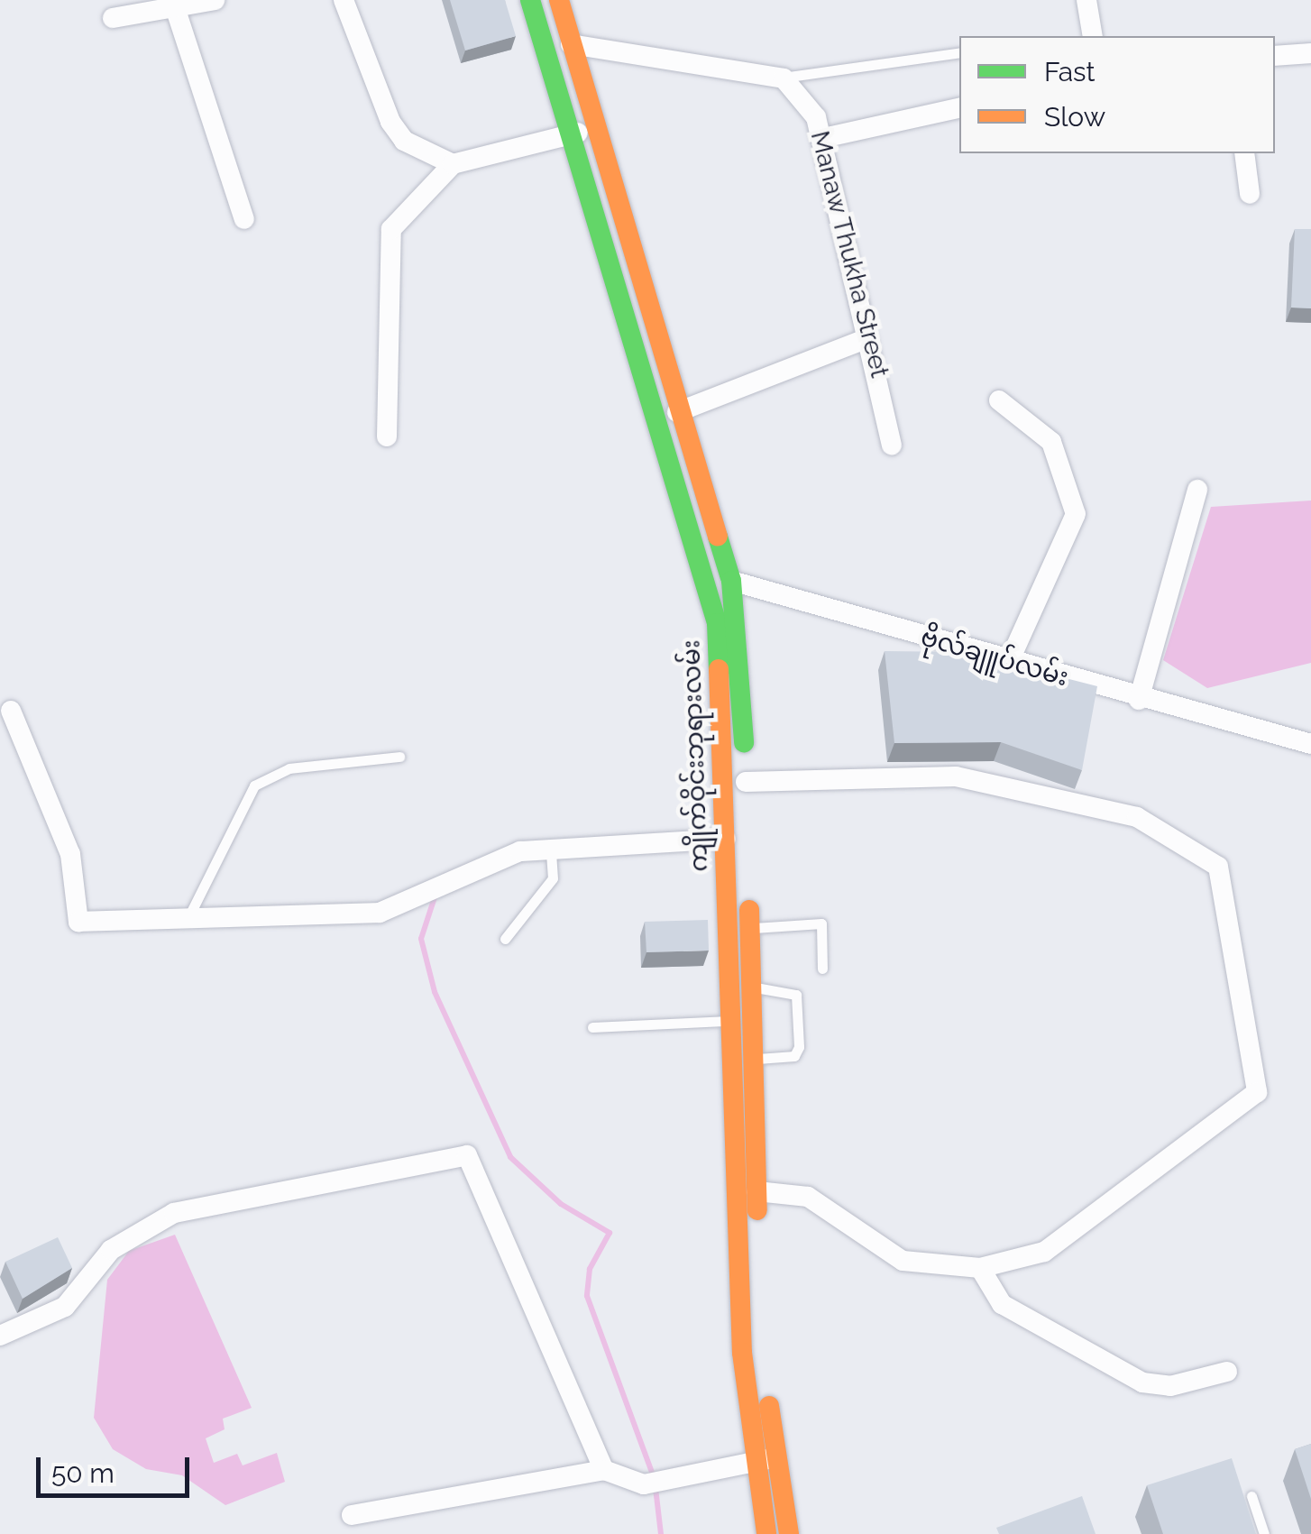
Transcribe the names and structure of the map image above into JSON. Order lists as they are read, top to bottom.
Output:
{
  "streets": {
    "main road": ["ကျိုက်ဝိုင်းဘုရားလမ်း"],
    "street": ["Manaw Thukha Street", "ဗိုလ်ချူပ်လမ်း"]
  },
  "crossings": [
    ["ဗိုလ်ချူပ်လမ်း", "ကျိုက်ဝိုင်းဘုရားလမ်း"]
  ],
  "legend": ["Fast", "Slow"],
  "scale_bar": "50 m"
}
